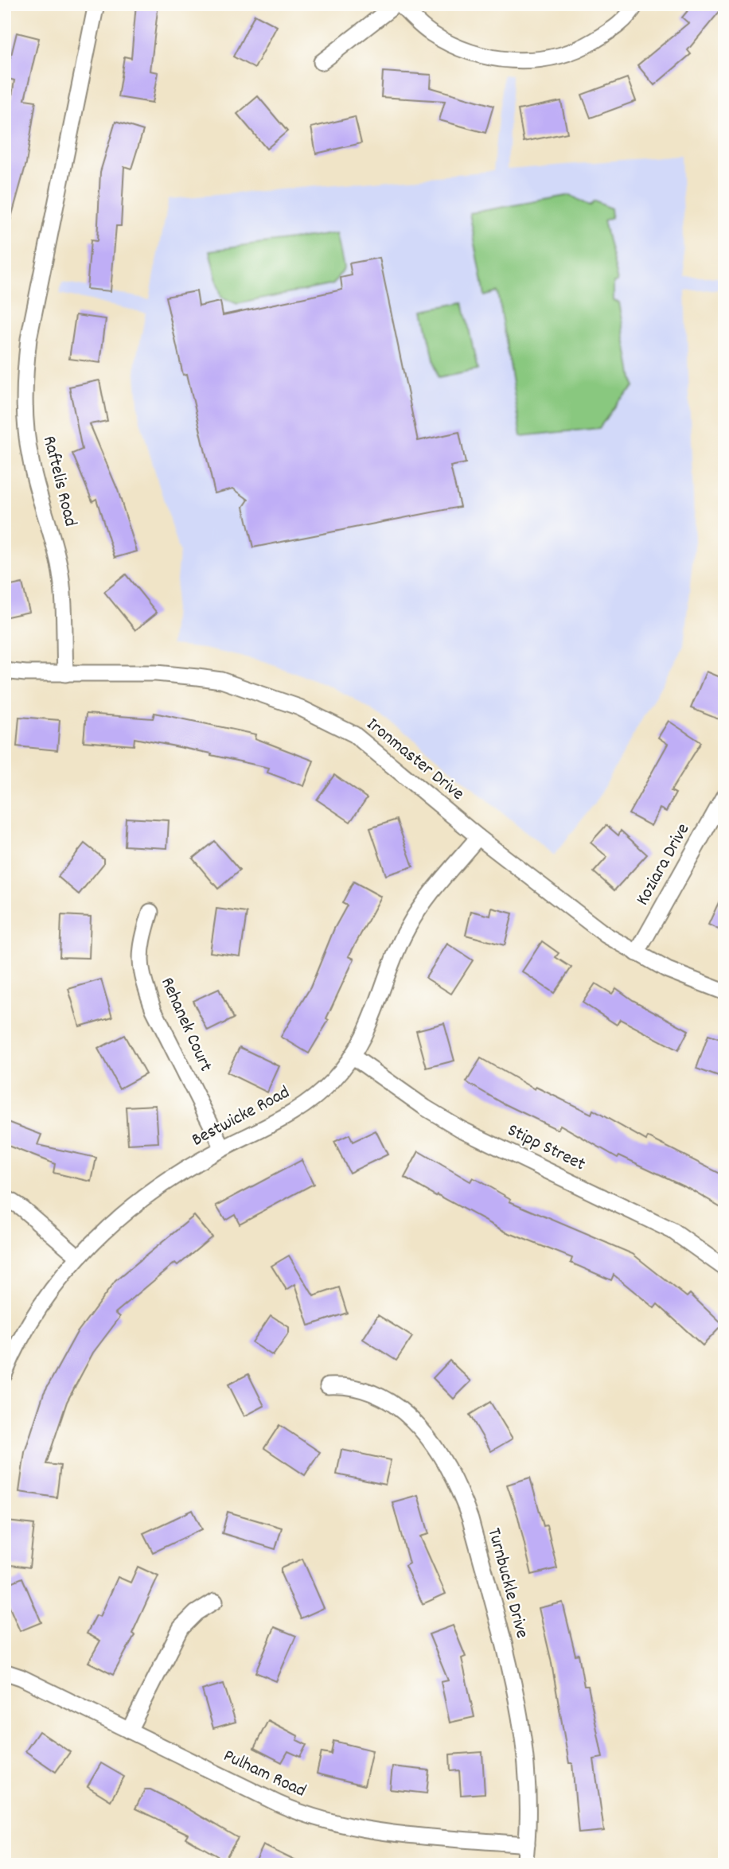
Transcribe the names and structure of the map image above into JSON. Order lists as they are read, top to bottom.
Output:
{
  "streets": {
    "street": [
      "Raftelis Road",
      "Ironmaster Drive",
      "Koziara Drive",
      "Rehanek Court",
      "Bestwicke Road",
      "Stipp Street",
      "Turnbuckle Drive",
      "Pulham Road"
    ]
  },
  "crossings": [
    ["Raftelis Road", "Ironmaster Drive"],
    ["Ironmaster Drive", "Koziara Drive"],
    ["Ironmaster Drive", "Bestwicke Road"],
    ["Rehanek Court", "Bestwicke Road"],
    ["Bestwicke Road", "Stipp Street"],
    ["Turnbuckle Drive", "Pulham Road"]
  ]
}
